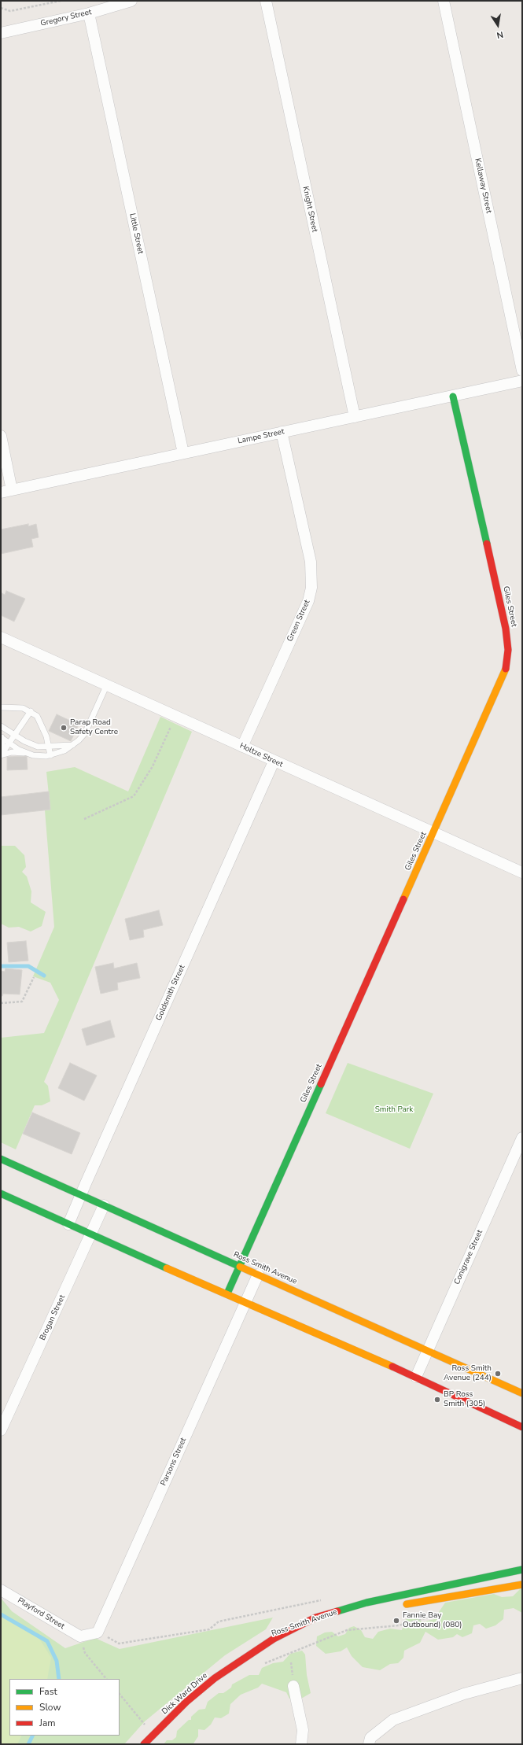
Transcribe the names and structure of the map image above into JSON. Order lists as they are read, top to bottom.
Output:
{
  "streets": {
    "street": [
      "Gregory Street",
      "Kellaway Street",
      "Knight Street",
      "Little Street",
      "Lampe Street",
      "Giles Street",
      "Green Street",
      "Holtze Street",
      "Goldsmith Street",
      "Conigrave Street",
      "Ross Smith Avenue",
      "Brogan Street",
      "Parsons Street",
      "Playford Street",
      "Dick Ward Drive"
    ]
  },
  "crossings": [
    ["Gregory Street", "Little Street"],
    ["Knight Street", "Lampe Street"],
    ["Little Street", "Lampe Street"],
    ["Lampe Street", "Giles Street"],
    ["Lampe Street", "Green Street"],
    ["Giles Street", "Holtze Street"],
    ["Giles Street", "Ross Smith Avenue"],
    ["Green Street", "Holtze Street"],
    ["Holtze Street", "Goldsmith Street"],
    ["Goldsmith Street", "Ross Smith Avenue"],
    ["Conigrave Street", "Ross Smith Avenue"],
    ["Ross Smith Avenue", "Brogan Street"],
    ["Ross Smith Avenue", "Parsons Street"],
    ["Ross Smith Avenue", "Dick Ward Drive"]
  ],
  "parks": ["Smith Park"],
  "places": [
    "Parap Road Safety Centre",
    "Ross Smith Avenue (244)",
    "BP Ross Smith (305)",
    "Fannie Bay Outbound) (080)"
  ],
  "legend": ["Fast", "Slow", "Jam"],
  "north": "bottom"
}
